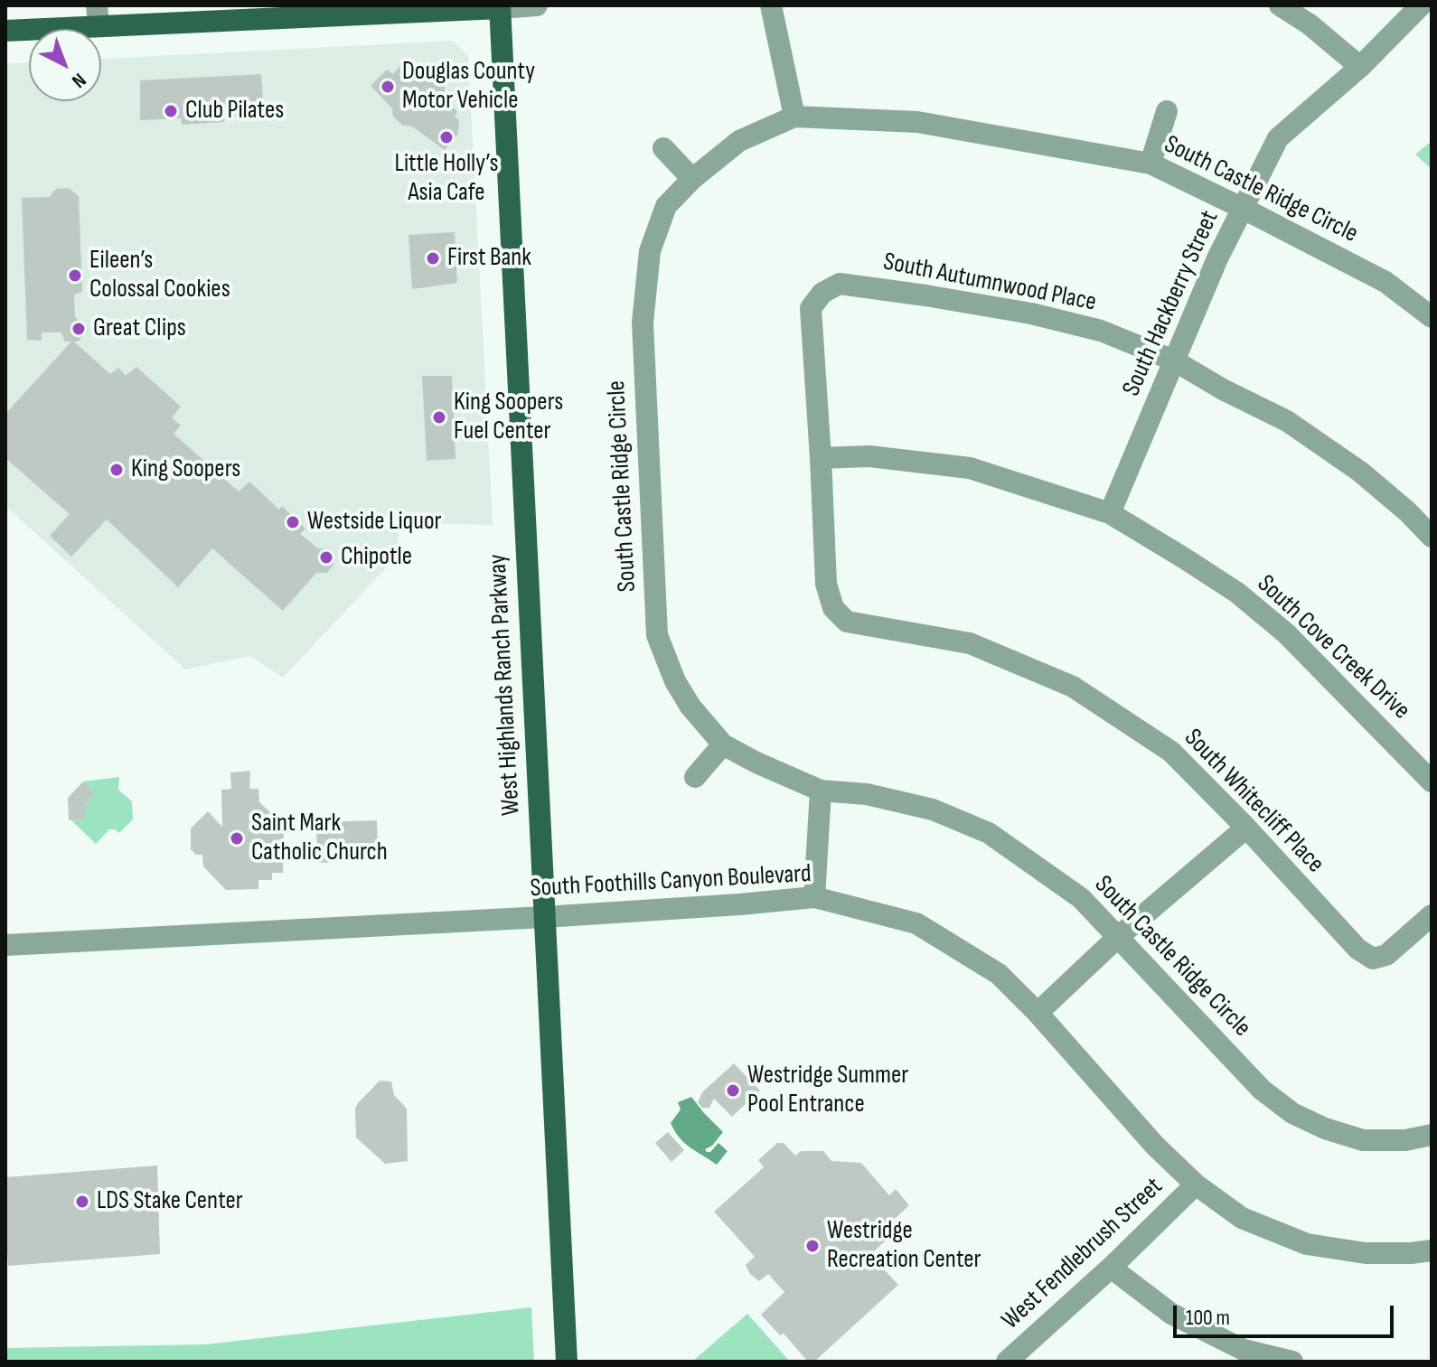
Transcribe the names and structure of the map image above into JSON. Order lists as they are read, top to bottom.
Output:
{
  "streets": {
    "main road": ["West Highlands Ranch Parkway"],
    "street": [
      "South Castle Ridge Circle",
      "South Autumnwood Place",
      "South Hackberry Street",
      "South Cove Creek Drive",
      "South Whitecliff Place",
      "South Foothills Canyon Boulevard",
      "West Fendlebrush Street"
    ]
  },
  "crossings": [
    ["South Castle Ridge Circle", "South Hackberry Street"],
    ["South Autumnwood Place", "South Hackberry Street"],
    ["South Autumnwood Place", "South Cove Creek Drive"],
    ["South Autumnwood Place", "South Whitecliff Place"],
    ["South Hackberry Street", "South Cove Creek Drive"],
    ["South Cove Creek Drive", "South Whitecliff Place"],
    ["West Highlands Ranch Parkway", "South Foothills Canyon Boulevard"],
    ["South Foothills Canyon Boulevard", "West Fendlebrush Street"]
  ],
  "places": [
    "Douglas County Motor Vehicle",
    "Club Pilates",
    "Little Holly’s Asia Cafe",
    "First Bank",
    "Eileen’s Colossal Cookies",
    "Great Clips",
    "King Soopers Fuel Center",
    "King Soopers",
    "Westside Liquor",
    "Chipotle",
    "Saint Mark Catholic Church",
    "Westridge Summer Pool Entrance",
    "LDS Stake Center",
    "Westridge Recreation Center"
  ],
  "scale_bar": "100 m",
  "north": "bottom right"
}
